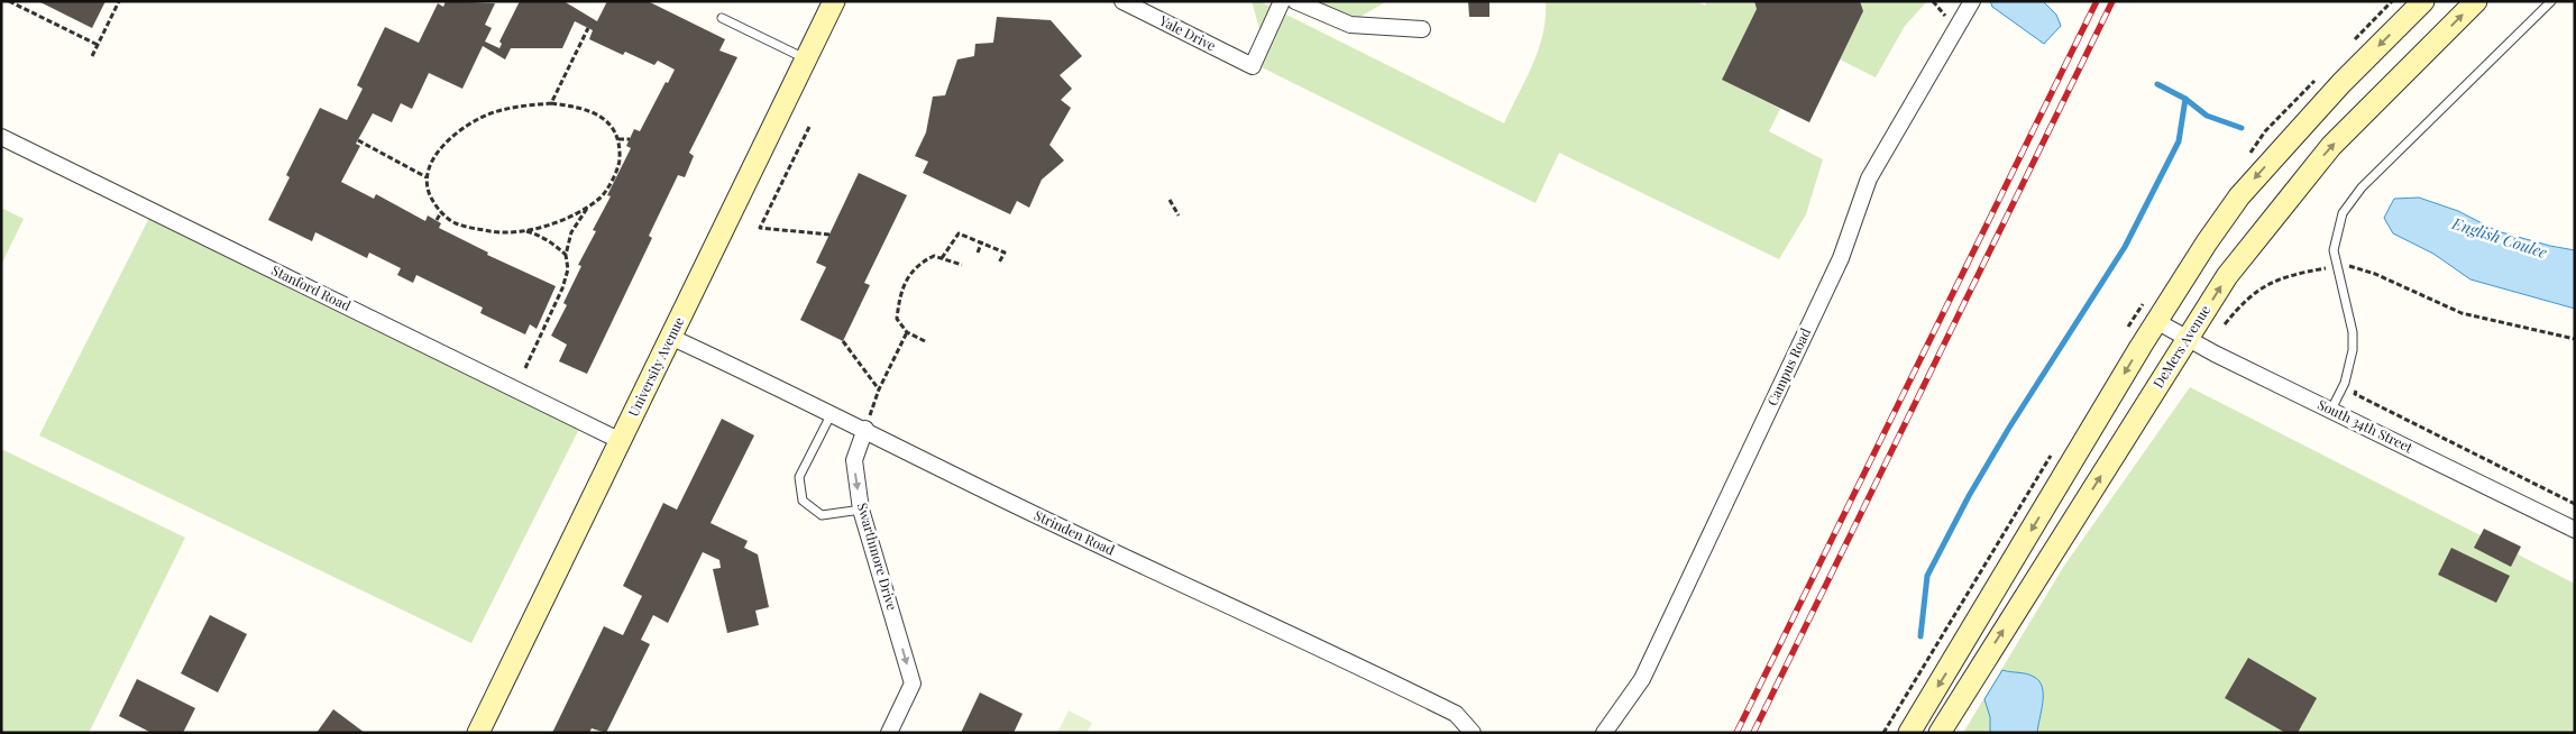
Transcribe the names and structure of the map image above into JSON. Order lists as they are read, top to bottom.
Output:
{
  "streets": {
    "main road": ["DeMers Avenue", "University Avenue"],
    "street": [
      "Yale Drive",
      "Stanford Road",
      "Campus Road",
      "South 34th Street",
      "Strinden Road",
      "Swarthmore Drive"
    ]
  },
  "crossings": [
    ["Stanford Road", "University Avenue"],
    ["DeMers Avenue", "South 34th Street"],
    ["University Avenue", "Strinden Road"],
    ["Strinden Road", "Swarthmore Drive"]
  ],
  "one_way": ["Swarthmore Drive"],
  "water": ["English Coulee"]
}
